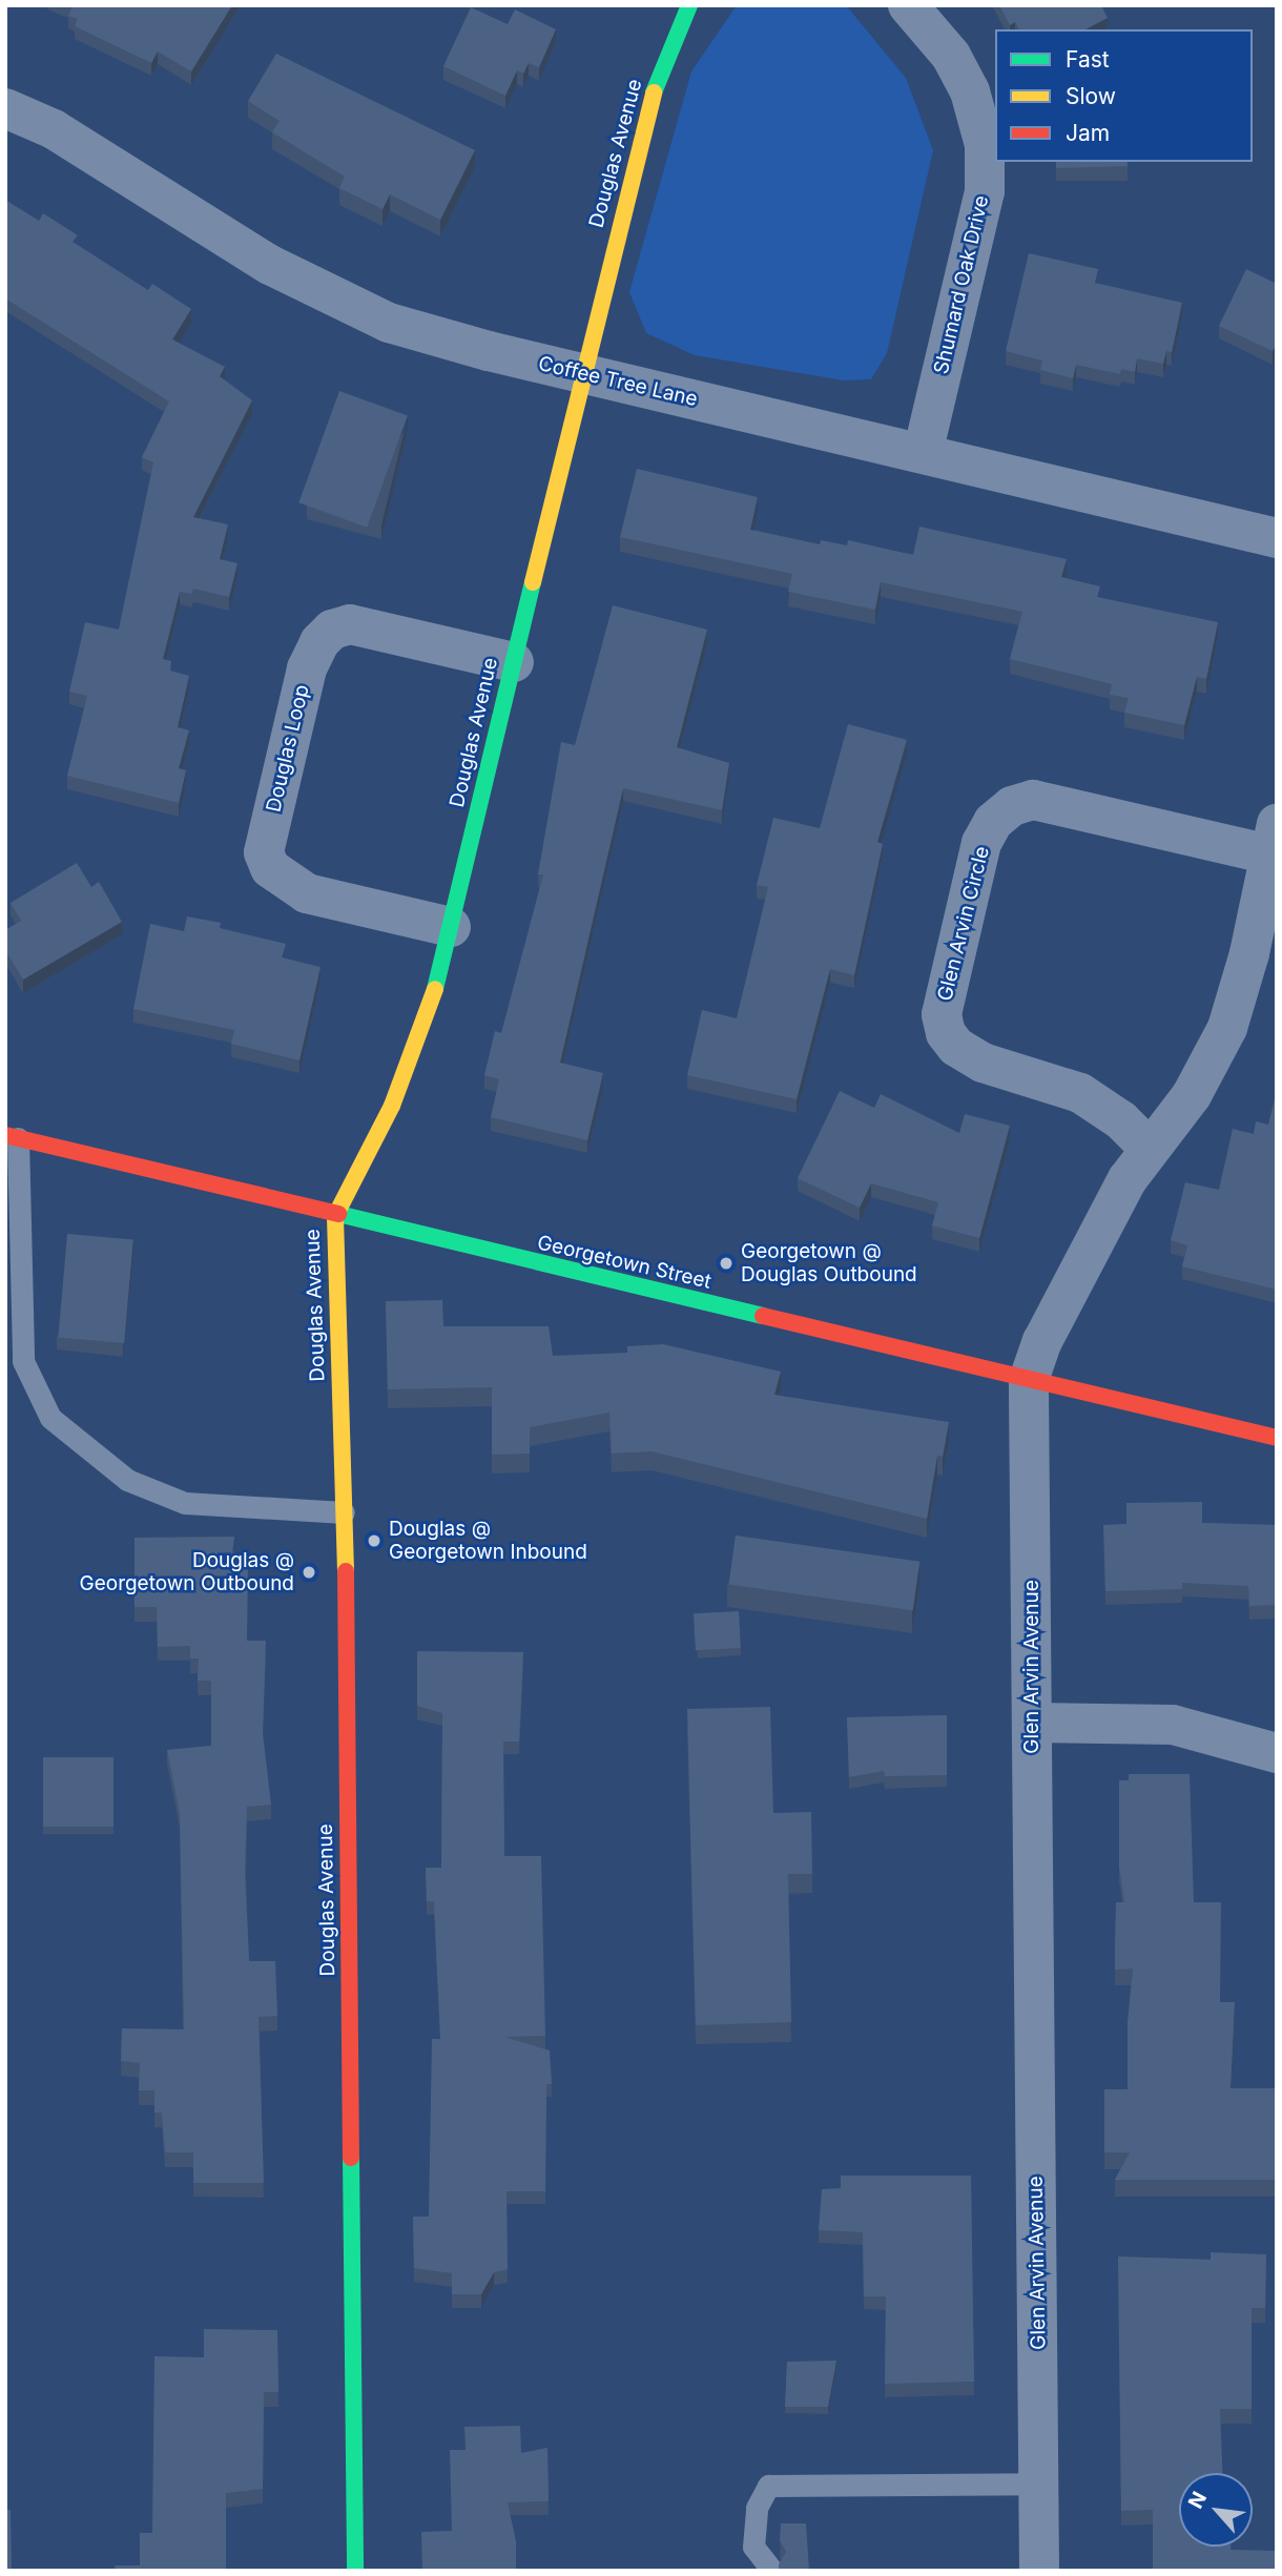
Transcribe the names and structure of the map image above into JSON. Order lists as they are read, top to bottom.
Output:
{
  "streets": {
    "street": [
      "Douglas Avenue",
      "Shumard Oak Drive",
      "Coffee Tree Lane",
      "Douglas Loop",
      "Glen Arvin Circle",
      "Georgetown Street",
      "Glen Arvin Avenue"
    ]
  },
  "crossings": [
    ["Douglas Avenue", "Coffee Tree Lane"],
    ["Douglas Avenue", "Douglas Loop"],
    ["Douglas Avenue", "Georgetown Street"],
    ["Shumard Oak Drive", "Coffee Tree Lane"],
    ["Glen Arvin Circle", "Glen Arvin Avenue"],
    ["Georgetown Street", "Glen Arvin Avenue"]
  ],
  "places": ["Georgetown @ Douglas Outbound", "Douglas @ Georgetown Inbound", "Douglas @ Georgetown Outbound"],
  "legend": ["Fast", "Slow", "Jam"],
  "north": "top left"
}
